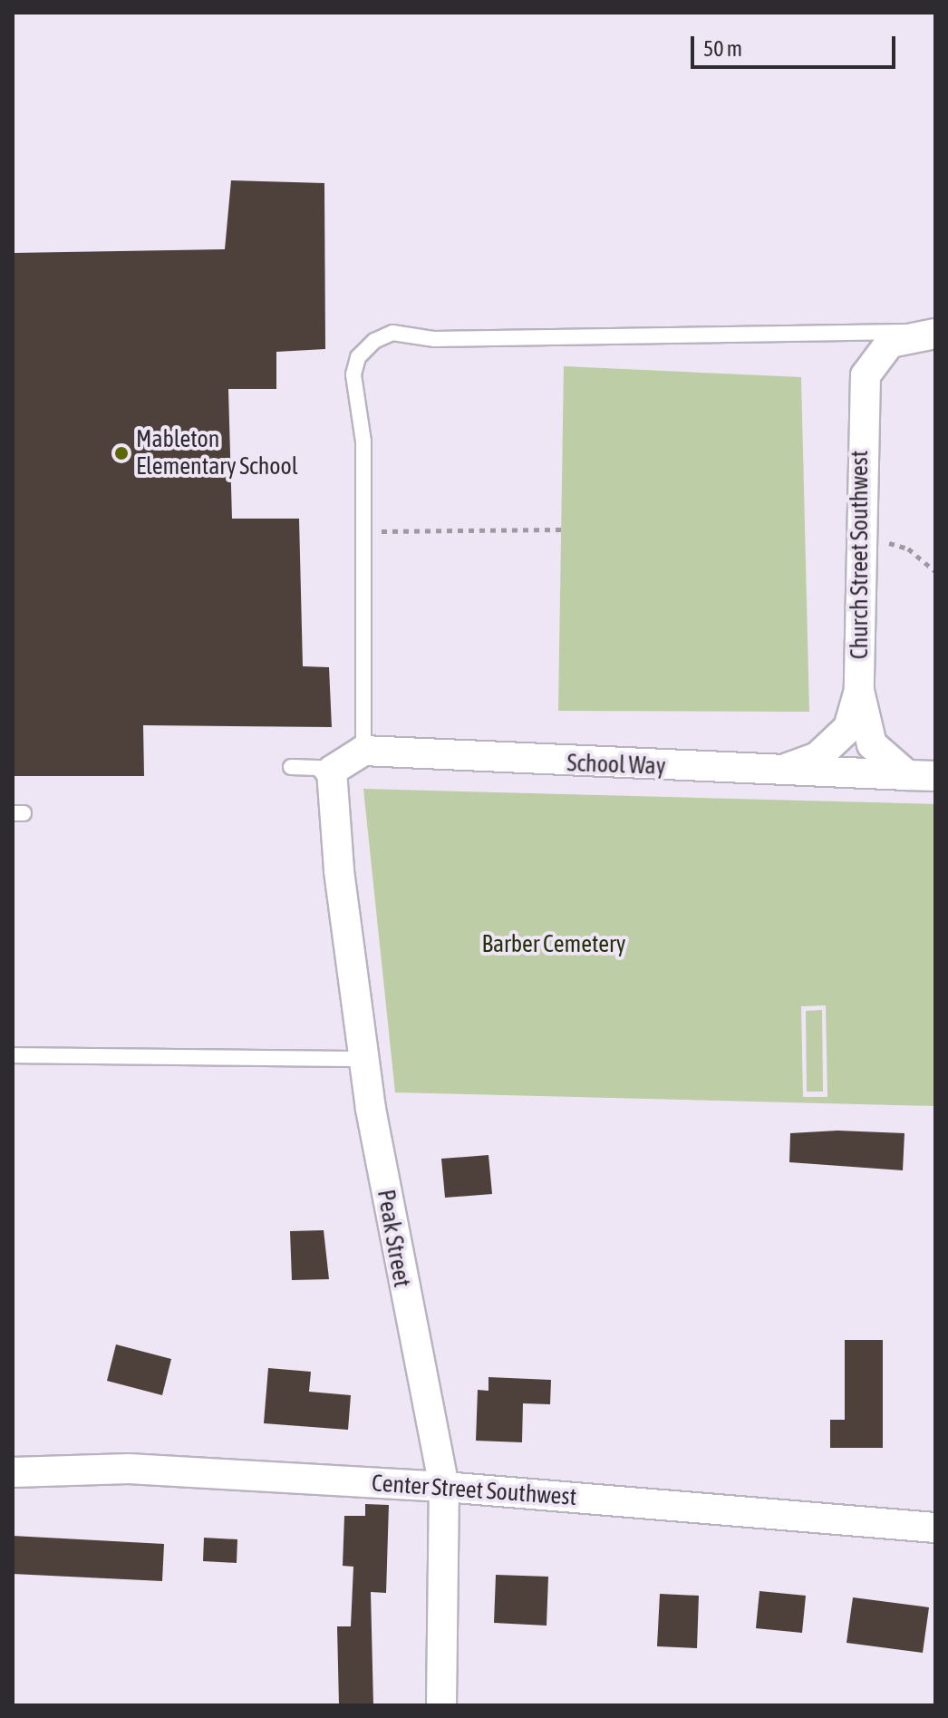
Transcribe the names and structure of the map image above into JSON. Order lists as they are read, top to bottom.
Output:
{
  "streets": {
    "street": [
      "Church Street Southwest",
      "School Way",
      "Peak Street",
      "Center Street Southwest"
    ]
  },
  "crossings": [
    ["Church Street Southwest", "School Way"],
    ["Peak Street", "Center Street Southwest"]
  ],
  "parks": ["Barber Cemetery"],
  "places": ["Mableton Elementary School"],
  "scale_bar": "50 m"
}
